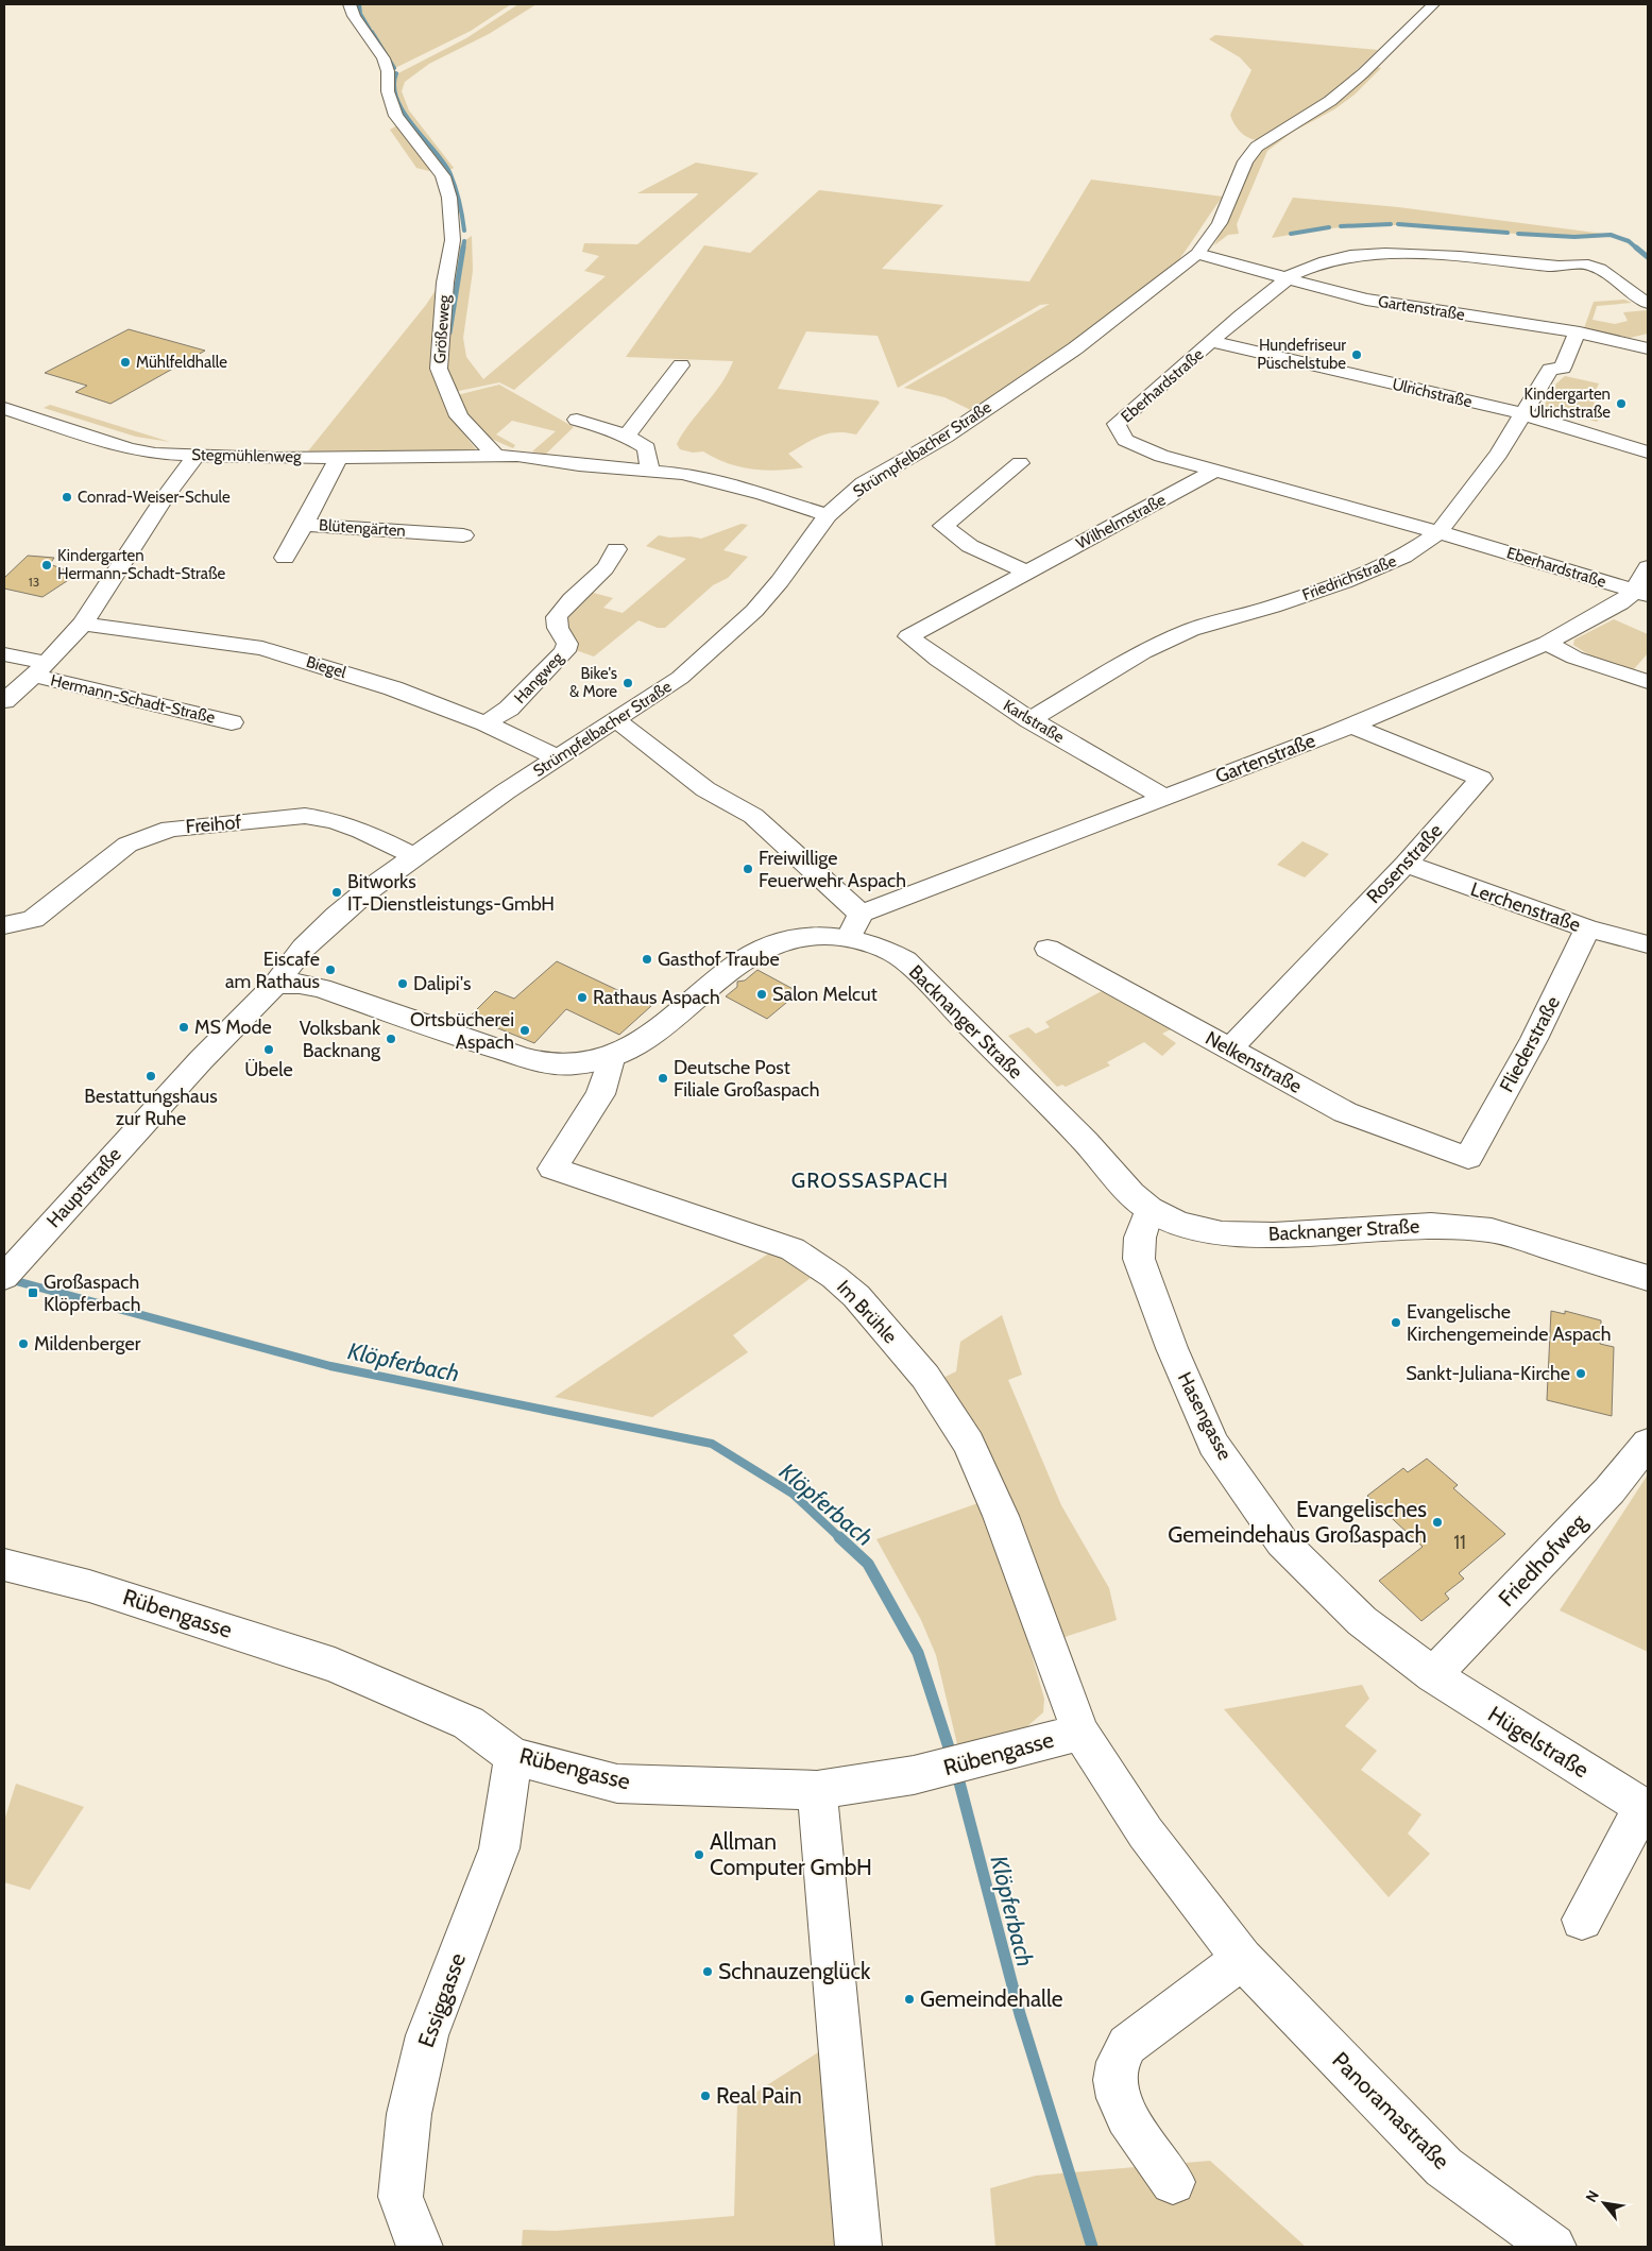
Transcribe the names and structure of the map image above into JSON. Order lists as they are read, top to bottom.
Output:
{
  "streets": {
    "street": [
      "Gartenstraße",
      "Größeweg",
      "Eberhardstraße",
      "Ulrichstraße",
      "Strümpfelbacher Straße",
      "Stegmühlenweg",
      "Wilhelmstraße",
      "Blütengärten",
      "Friedrichstraße",
      "Biegel",
      "Hangweg",
      "Hermann-Schadt-Straße",
      "Karlstraße",
      "Freihof",
      "Rosenstraße",
      "Lerchenstraße",
      "Backnanger Straße",
      "Fliederstraße",
      "Nelkenstraße",
      "Hauptstraße",
      "Im Brühle",
      "Hasengasse",
      "Friedhofweg",
      "Rübengasse",
      "Hügelstraße",
      "Essiggasse",
      "Panoramastraße"
    ]
  },
  "crossings": [
    ["Gartenstraße", "Eberhardstraße"],
    ["Gartenstraße", "Strümpfelbacher Straße"],
    ["Gartenstraße", "Friedrichstraße"],
    ["Gartenstraße", "Karlstraße"],
    ["Gartenstraße", "Rosenstraße"],
    ["Gartenstraße", "Backnanger Straße"],
    ["Größeweg", "Stegmühlenweg"],
    ["Eberhardstraße", "Ulrichstraße"],
    ["Eberhardstraße", "Wilhelmstraße"],
    ["Eberhardstraße", "Friedrichstraße"],
    ["Ulrichstraße", "Friedrichstraße"],
    ["Strümpfelbacher Straße", "Biegel"],
    ["Strümpfelbacher Straße", "Freihof"],
    ["Strümpfelbacher Straße", "Backnanger Straße"],
    ["Strümpfelbacher Straße", "Hauptstraße"],
    ["Stegmühlenweg", "Blütengärten"],
    ["Stegmühlenweg", "Hermann-Schadt-Straße"],
    ["Wilhelmstraße", "Karlstraße"],
    ["Friedrichstraße", "Karlstraße"],
    ["Biegel", "Hangweg"],
    ["Biegel", "Hermann-Schadt-Straße"],
    ["Rosenstraße", "Lerchenstraße"],
    ["Rosenstraße", "Nelkenstraße"],
    ["Lerchenstraße", "Fliederstraße"],
    ["Backnanger Straße", "Hauptstraße"],
    ["Backnanger Straße", "Im Brühle"],
    ["Backnanger Straße", "Hasengasse"],
    ["Fliederstraße", "Nelkenstraße"],
    ["Im Brühle", "Rübengasse"],
    ["Im Brühle", "Panoramastraße"],
    ["Hasengasse", "Friedhofweg"],
    ["Hasengasse", "Hügelstraße"],
    ["Friedhofweg", "Hügelstraße"],
    ["Rübengasse", "Essiggasse"],
    ["Rübengasse", "Panoramastraße"]
  ],
  "districts": ["GROSSASPACH"],
  "water": ["Klöpferbach"],
  "places": {
    "other": [
      "Hundefriseur Püschelstube",
      "Mühlfeldhalle",
      "Kindergarten Ulrichstraße",
      "Conrad-Weiser-Schule",
      "Kindergarten Hermann-Schadt-Straße",
      "Bike's & More",
      "Freiwillige Feuerwehr Aspach",
      "Bitworks IT-Dienstleistungs-GmbH",
      "Gasthof Traube",
      "Eiscafe am Rathaus",
      "Dalipi's",
      "Salon Melcut",
      "Rathaus Aspach",
      "MS Mode",
      "Ortsbücherei Aspach",
      "Volksbank Backnang",
      "Übele",
      "Bestattungshaus zur Ruhe",
      "Deutsche Post Filiale Großaspach",
      "Evangelische Kirchengemeinde Aspach",
      "Mildenberger",
      "Sankt-Juliana-Kirche",
      "Evangelisches Gemeindehaus Großaspach",
      "Allman Computer GmbH",
      "Schnauzenglück",
      "Gemeindehalle",
      "Real Pain"
    ],
    "transit": ["Großaspach Klöpferbach"]
  },
  "house_numbers": ["13", "11"],
  "north": "top left"
}
